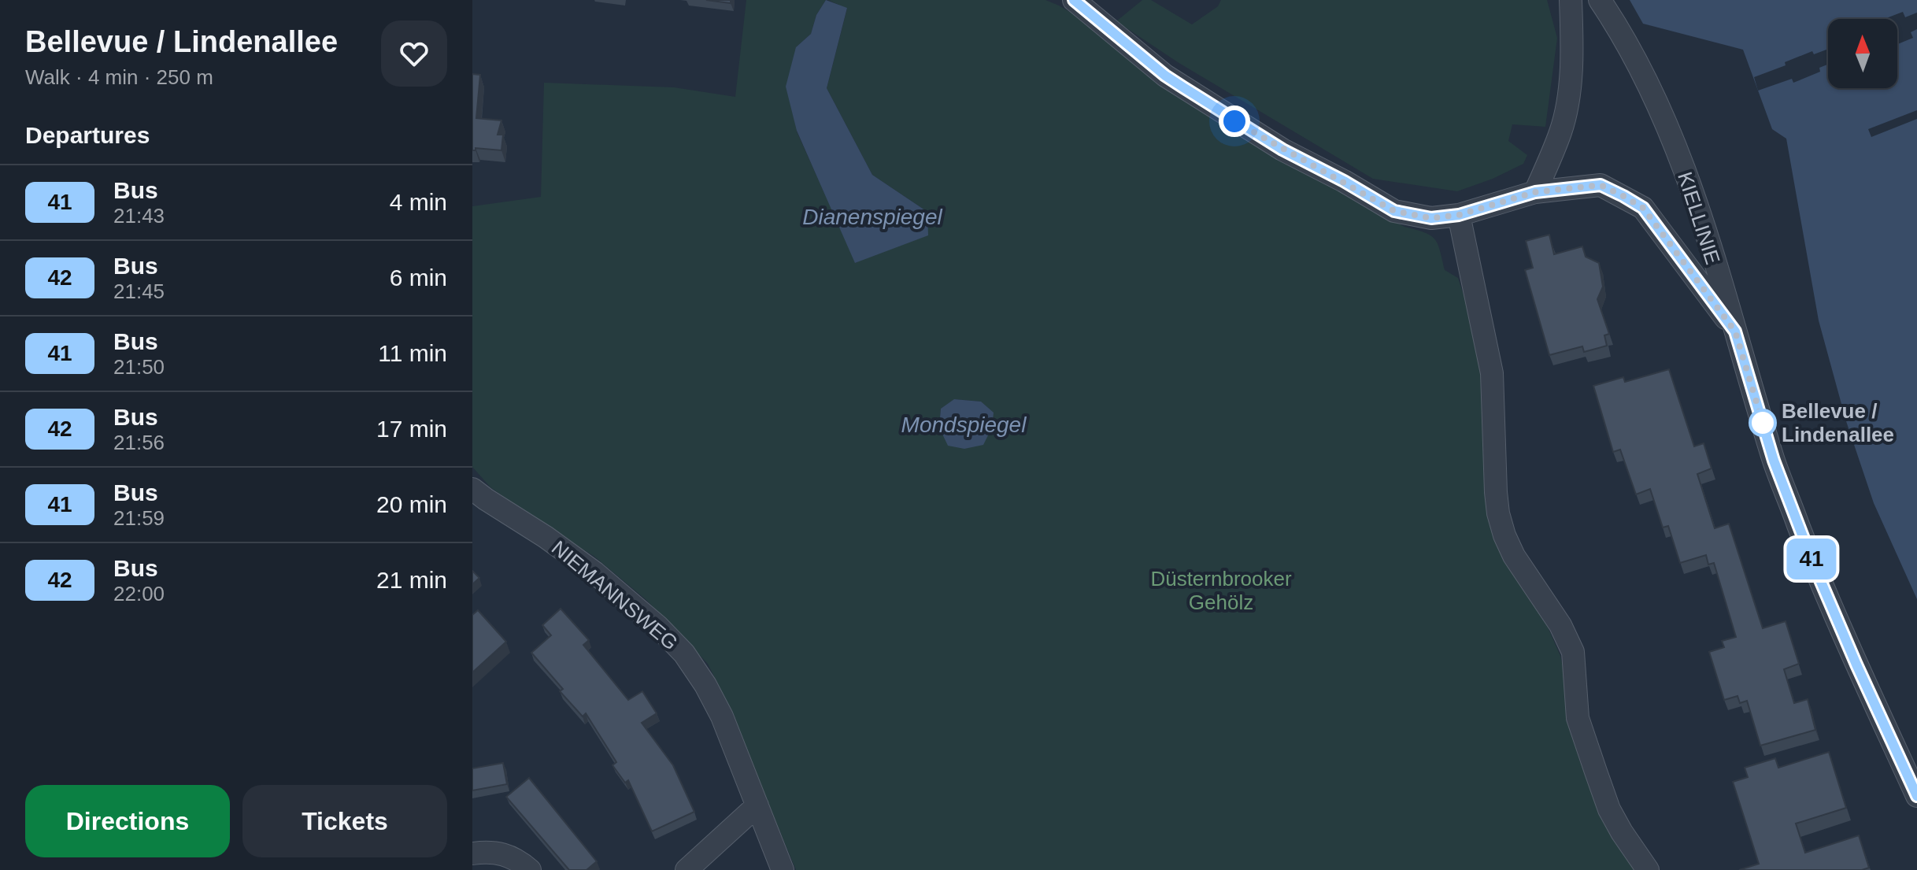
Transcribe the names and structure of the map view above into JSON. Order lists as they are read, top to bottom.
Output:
{
  "streets": {
    "street": ["KIELLINIE", "NIEMANNSWEG"]
  },
  "water": ["Dianenspiegel", "Mondspiegel"],
  "parks": ["Düsternbrooker Gehölz"],
  "places": ["Bellevue / Lindenallee"],
  "lines": ["bus line 41"],
  "north": "top",
  "page": {
    "heading": [
      ["Bellevue / Lindenallee", "Walk · 4 min · 250 m"],
      "Departures"
    ],
    "on_map": "41",
    "list": [
      {
        "mark": "41",
        "name": "Bus",
        "note": "21:43",
        "value": "4 min"
      },
      {
        "mark": "42",
        "name": "Bus",
        "note": "21:45",
        "value": "6 min"
      },
      {
        "mark": "41",
        "name": "Bus",
        "note": "21:50",
        "value": "11 min"
      },
      {
        "mark": "42",
        "name": "Bus",
        "note": "21:56",
        "value": "17 min"
      },
      {
        "mark": "41",
        "name": "Bus",
        "note": "21:59",
        "value": "20 min"
      },
      {
        "mark": "42",
        "name": "Bus",
        "note": "22:00",
        "value": "21 min"
      }
    ],
    "buttons": ["Directions", "Tickets"]
  }
}
